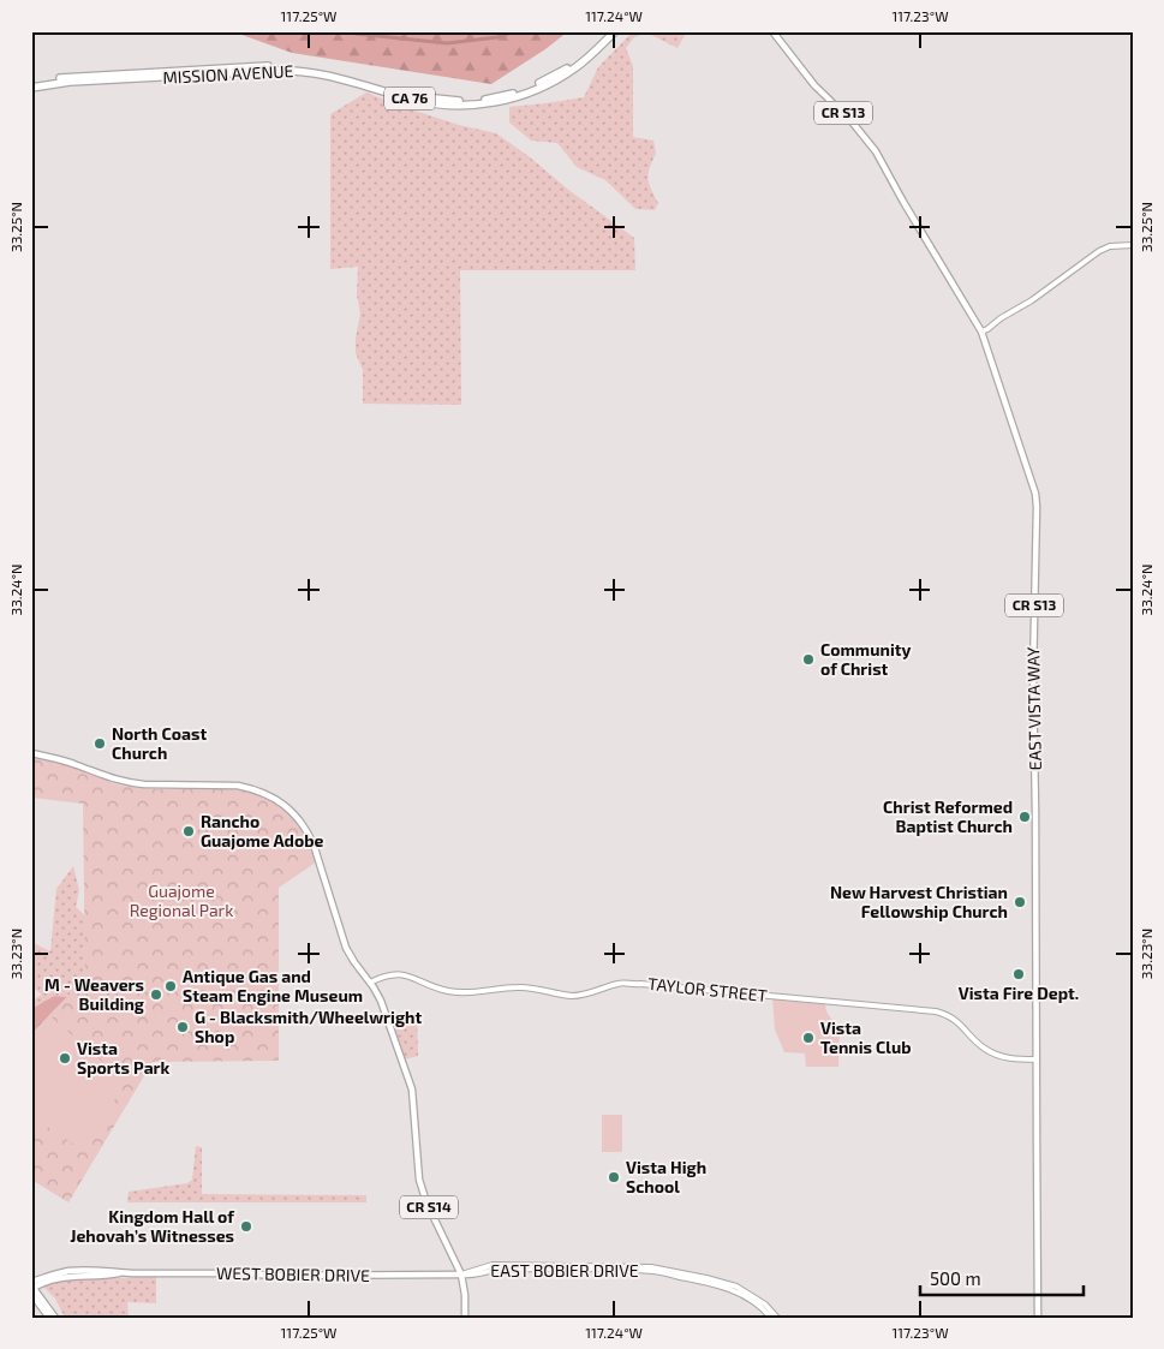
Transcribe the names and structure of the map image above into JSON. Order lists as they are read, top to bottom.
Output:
{
  "streets": {
    "highway": ["MISSION AVENUE", "CA 76"],
    "main road": [
      "CR S13",
      "EAST VISTA WAY",
      "TAYLOR STREET",
      "CR S14",
      "EAST BOBIER DRIVE",
      "WEST BOBIER DRIVE"
    ]
  },
  "crossings": [
    ["EAST VISTA WAY", "TAYLOR STREET"],
    ["TAYLOR STREET", "CR S14"],
    ["CR S14", "EAST BOBIER DRIVE"],
    ["CR S14", "WEST BOBIER DRIVE"],
    ["EAST BOBIER DRIVE", "WEST BOBIER DRIVE"]
  ],
  "parks": ["Guajome Regional Park"],
  "places": [
    "Community of Christ",
    "North Coast Church",
    "Christ Reformed Baptist Church",
    "Rancho Guajome Adobe",
    "New Harvest Christian Fellowship Church",
    "Vista Fire Dept.",
    "Antique Gas and Steam Engine Museum",
    "M - Weavers Building",
    "G - Blacksmith/Wheelwright Shop",
    "Vista Tennis Club",
    "Vista Sports Park",
    "Vista High School",
    "Kingdom Hall of Jehovah’s Witnesses"
  ],
  "scale_bar": "500 m",
  "coordinates": [
    "117.25°W",
    "117.24°W",
    "117.23°W",
    "33.25°N",
    "33.24°N",
    "33.23°N"
  ]
}
